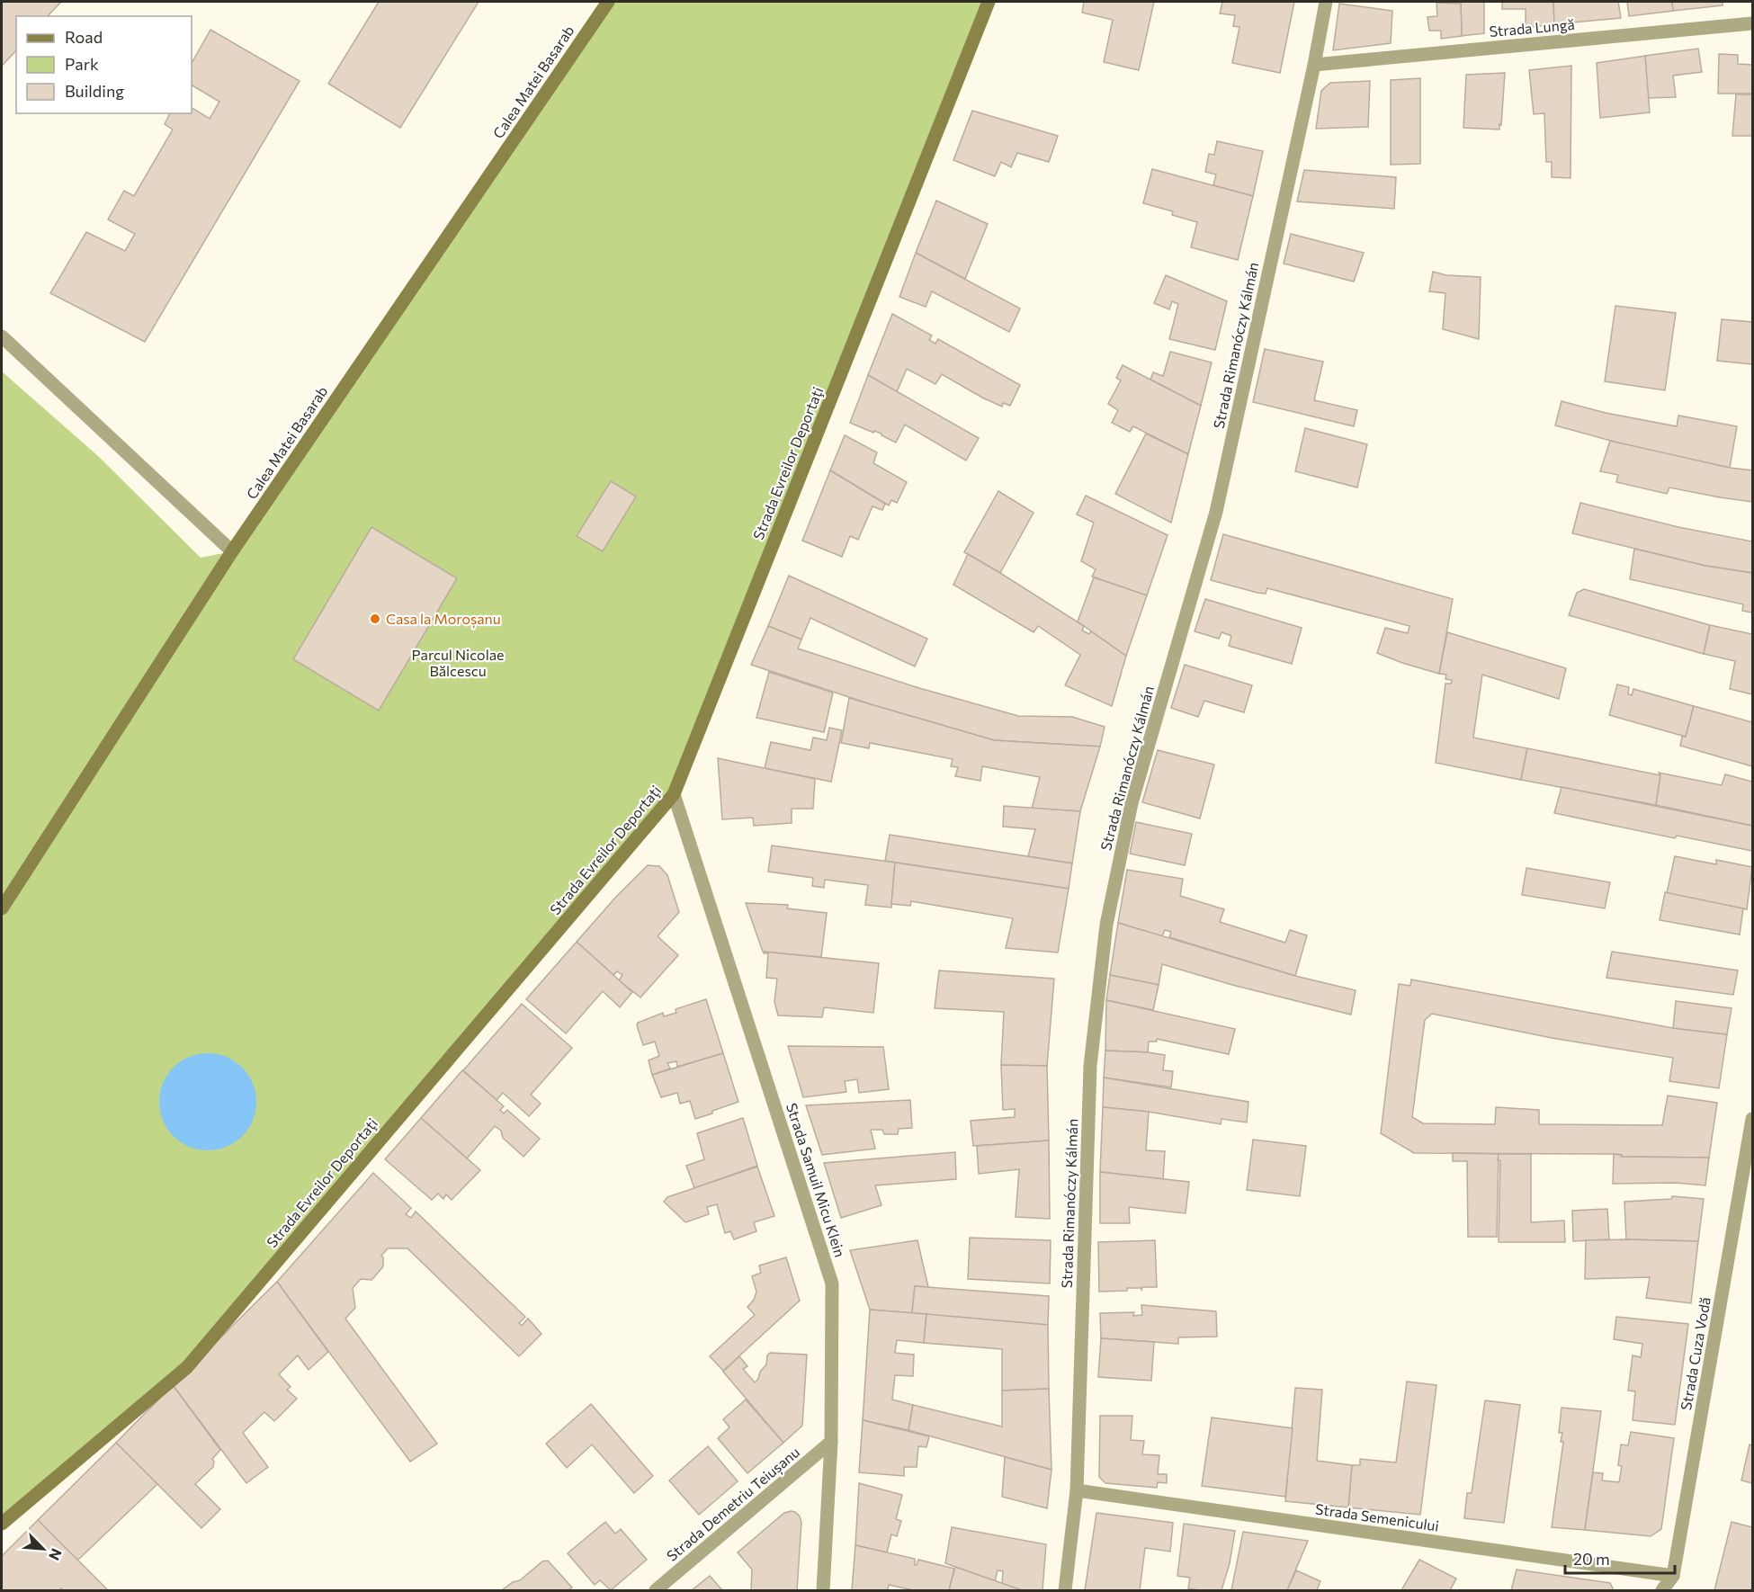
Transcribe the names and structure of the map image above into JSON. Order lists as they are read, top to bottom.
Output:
{
  "streets": {
    "main road": ["Calea Matei Basarab", "Strada Evreilor Deportaţi"],
    "street": [
      "Strada Lungă",
      "Strada Rimanóczy Kálmán",
      "Strada Samuil Micu Klein",
      "Strada Cuza Vodă",
      "Strada Demetriu Teiușanu",
      "Strada Semenicului"
    ]
  },
  "crossings": [
    ["Strada Lungă", "Strada Rimanóczy Kálmán"],
    ["Strada Rimanóczy Kálmán", "Strada Semenicului"],
    ["Strada Evreilor Deportaţi", "Strada Samuil Micu Klein"],
    ["Strada Samuil Micu Klein", "Strada Demetriu Teiușanu"],
    ["Strada Cuza Vodă", "Strada Semenicului"]
  ],
  "parks": ["Parcul Nicolae Bălcescu"],
  "places": ["Casa la Moroșanu"],
  "legend": ["Road", "Park", "Building"],
  "scale_bar": "20 m",
  "north": "bottom right"
}
